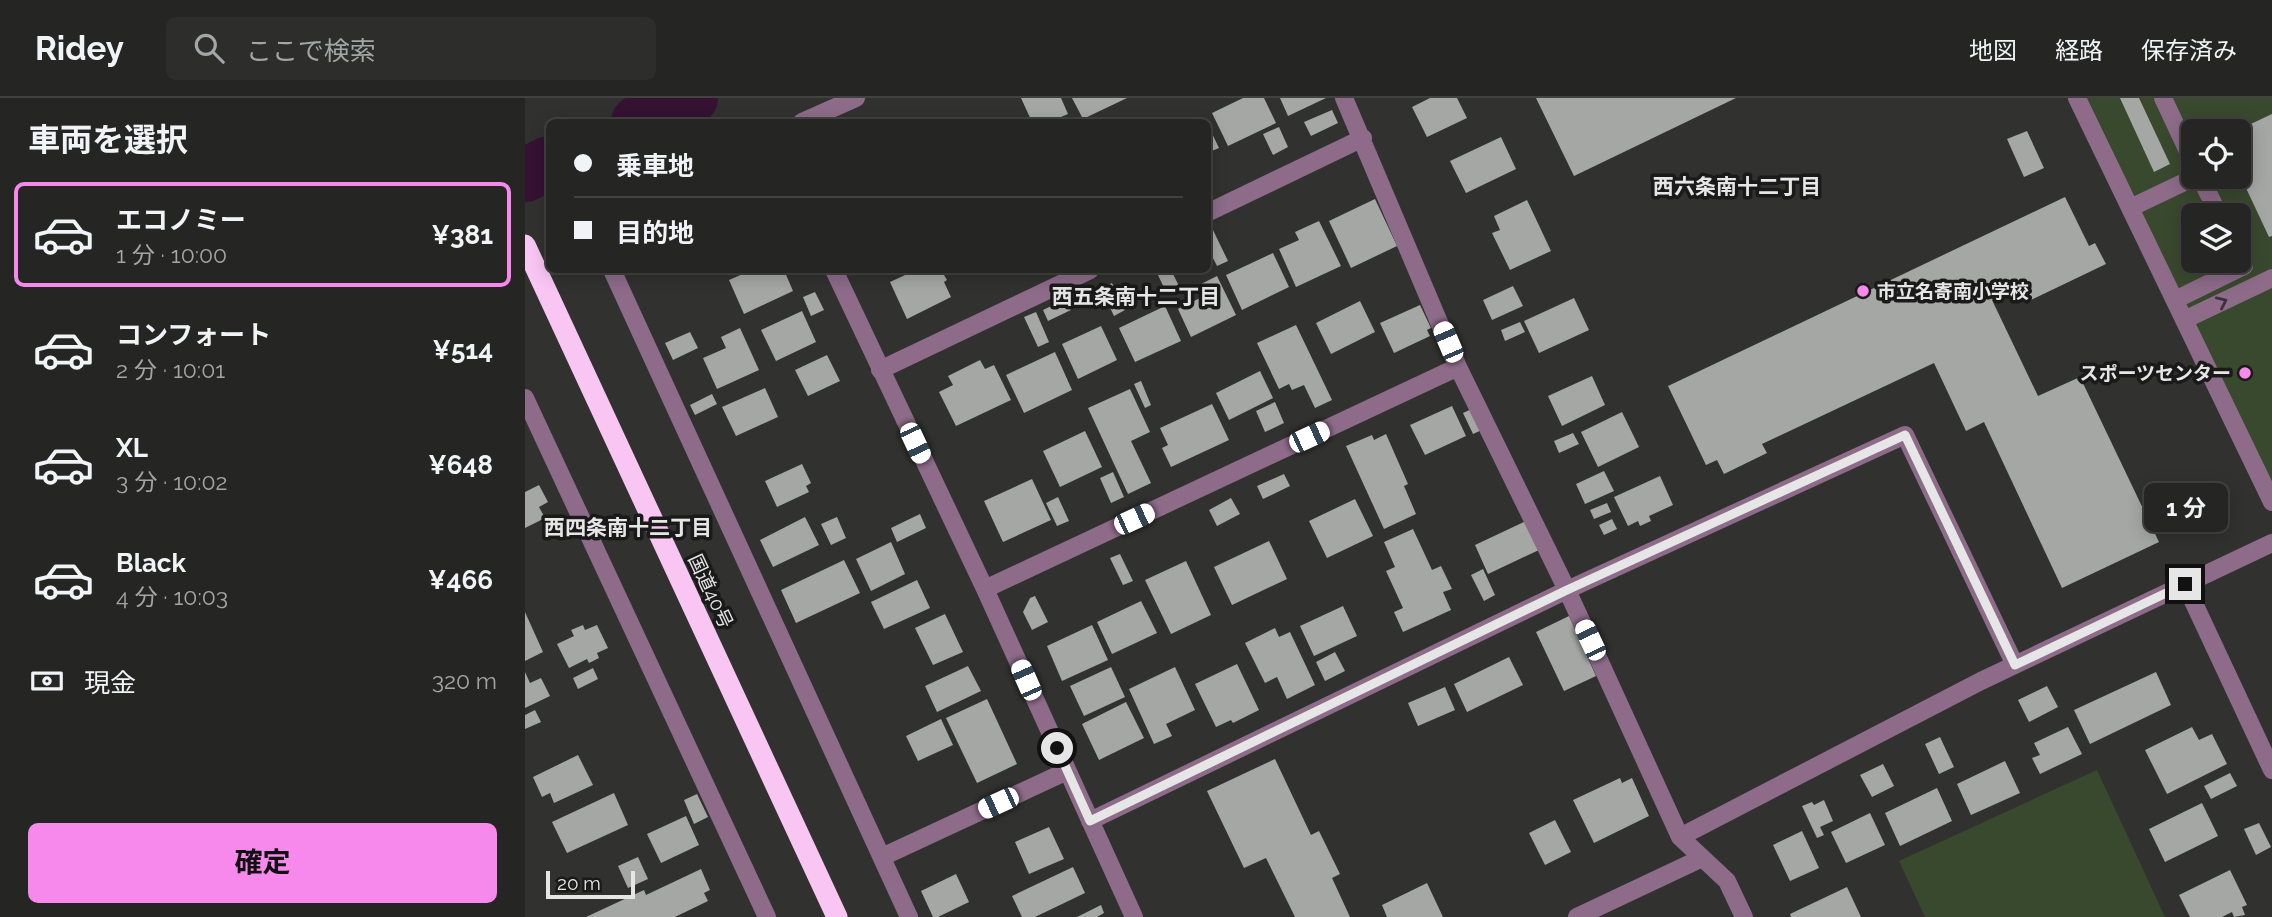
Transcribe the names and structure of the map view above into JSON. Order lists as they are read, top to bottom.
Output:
{
  "streets": {
    "highway": ["国道40号"]
  },
  "districts": ["西六条南十二丁目", "西五条南十二丁目", "西四条南十二丁目"],
  "places": ["市立名寄南小学校", "スポーツセンター"],
  "scale_bar": "20 m",
  "page": {
    "header": "Ridey",
    "search": "ここで検索",
    "nav": ["地図", "経路", "保存済み"],
    "heading": "車両を選択",
    "banner": ["乗車地", "目的地"],
    "list": [
      {
        "name": "エコノミー",
        "note": "1 分 · 10:00",
        "value": "¥381"
      },
      {
        "name": "コンフォート",
        "note": "2 分 · 10:01",
        "value": "¥514"
      },
      {
        "name": "XL",
        "note": "3 分 · 10:02",
        "value": "¥648"
      },
      {
        "name": "Black",
        "note": "4 分 · 10:03",
        "value": "¥466"
      }
    ],
    "bubble": "1 分",
    "pay": ["現金", "320 m"],
    "buttons": "確定",
    "scale": "20 m"
  }
}
